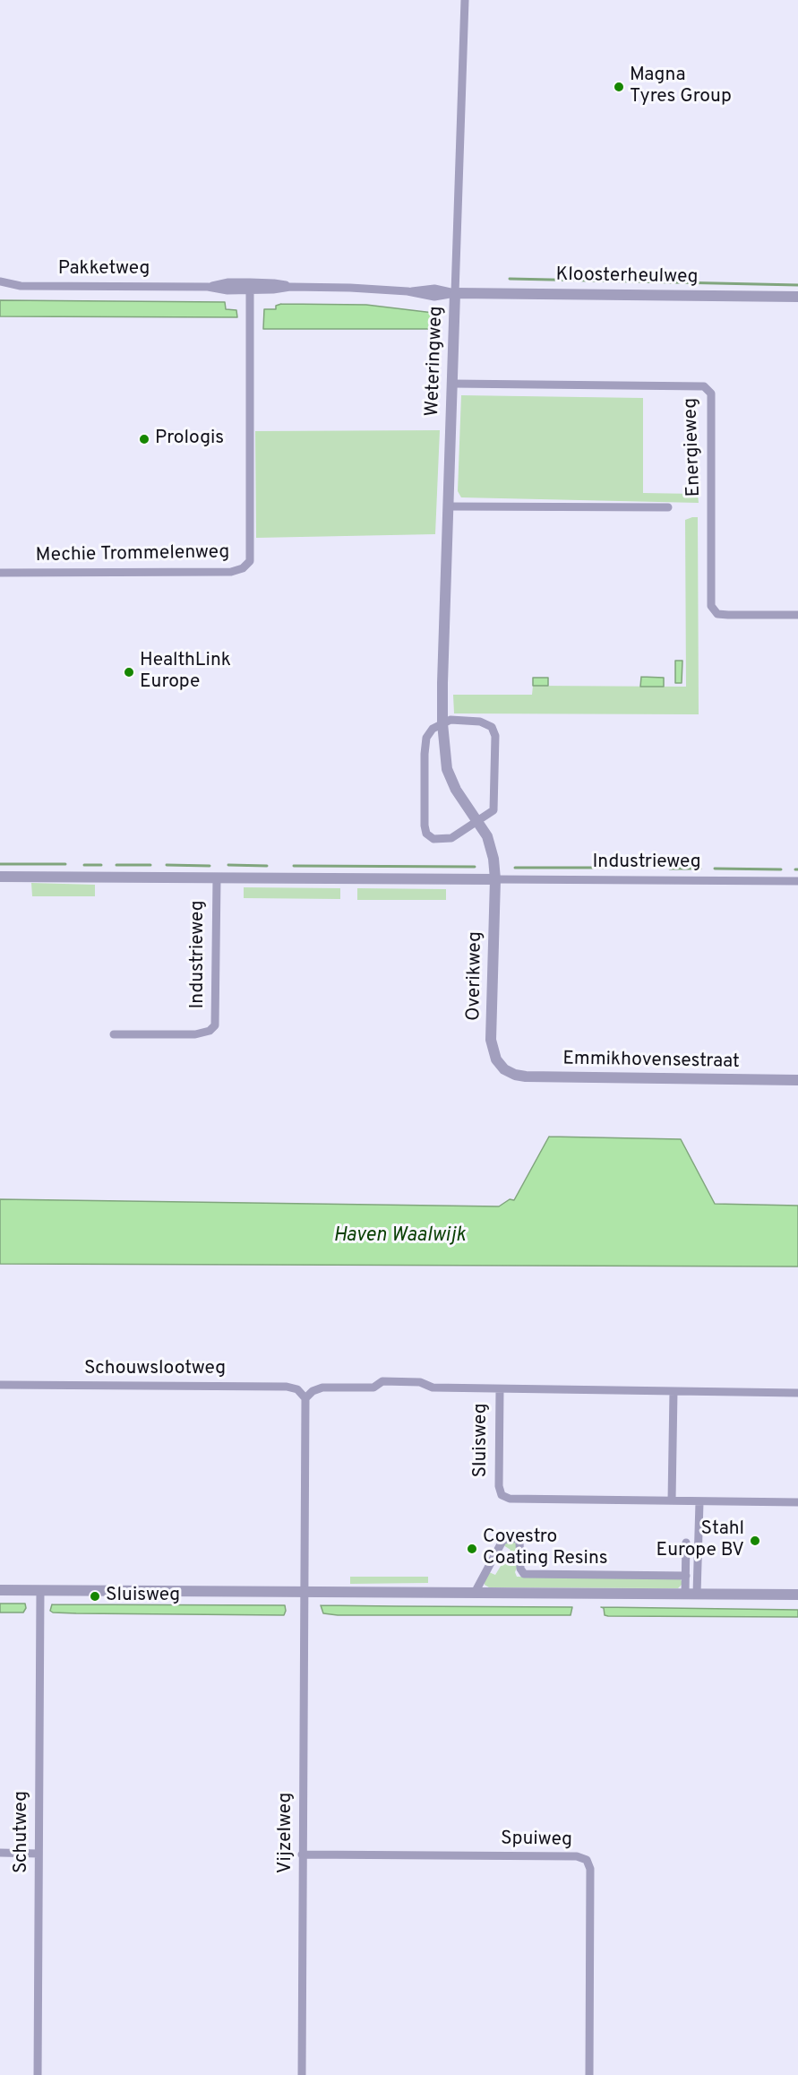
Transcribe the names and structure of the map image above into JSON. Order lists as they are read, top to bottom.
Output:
{
  "streets": {
    "street": [
      "Pakketweg",
      "Kloosterheulweg",
      "Weteringweg",
      "Energieweg",
      "Mechie Trommelenweg",
      "Industrieweg",
      "Overikweg",
      "Emmikhovensestraat",
      "Schouwslootweg",
      "Sluisweg",
      "Schutweg",
      "Vijzelweg",
      "Spuiweg"
    ]
  },
  "crossings": [
    ["Pakketweg", "Mechie Trommelenweg"],
    ["Kloosterheulweg", "Weteringweg"],
    ["Weteringweg", "Energieweg"],
    ["Industrieweg", "Overikweg"],
    ["Overikweg", "Emmikhovensestraat"],
    ["Vijzelweg", "Spuiweg"]
  ],
  "water": ["Haven Waalwijk"],
  "places": [
    "Magna Tyres Group",
    "Prologis",
    "HealthLink Europe",
    "Stahl Europe BV",
    "Covestro Coating Resins",
    "Sluisweg"
  ]
}
